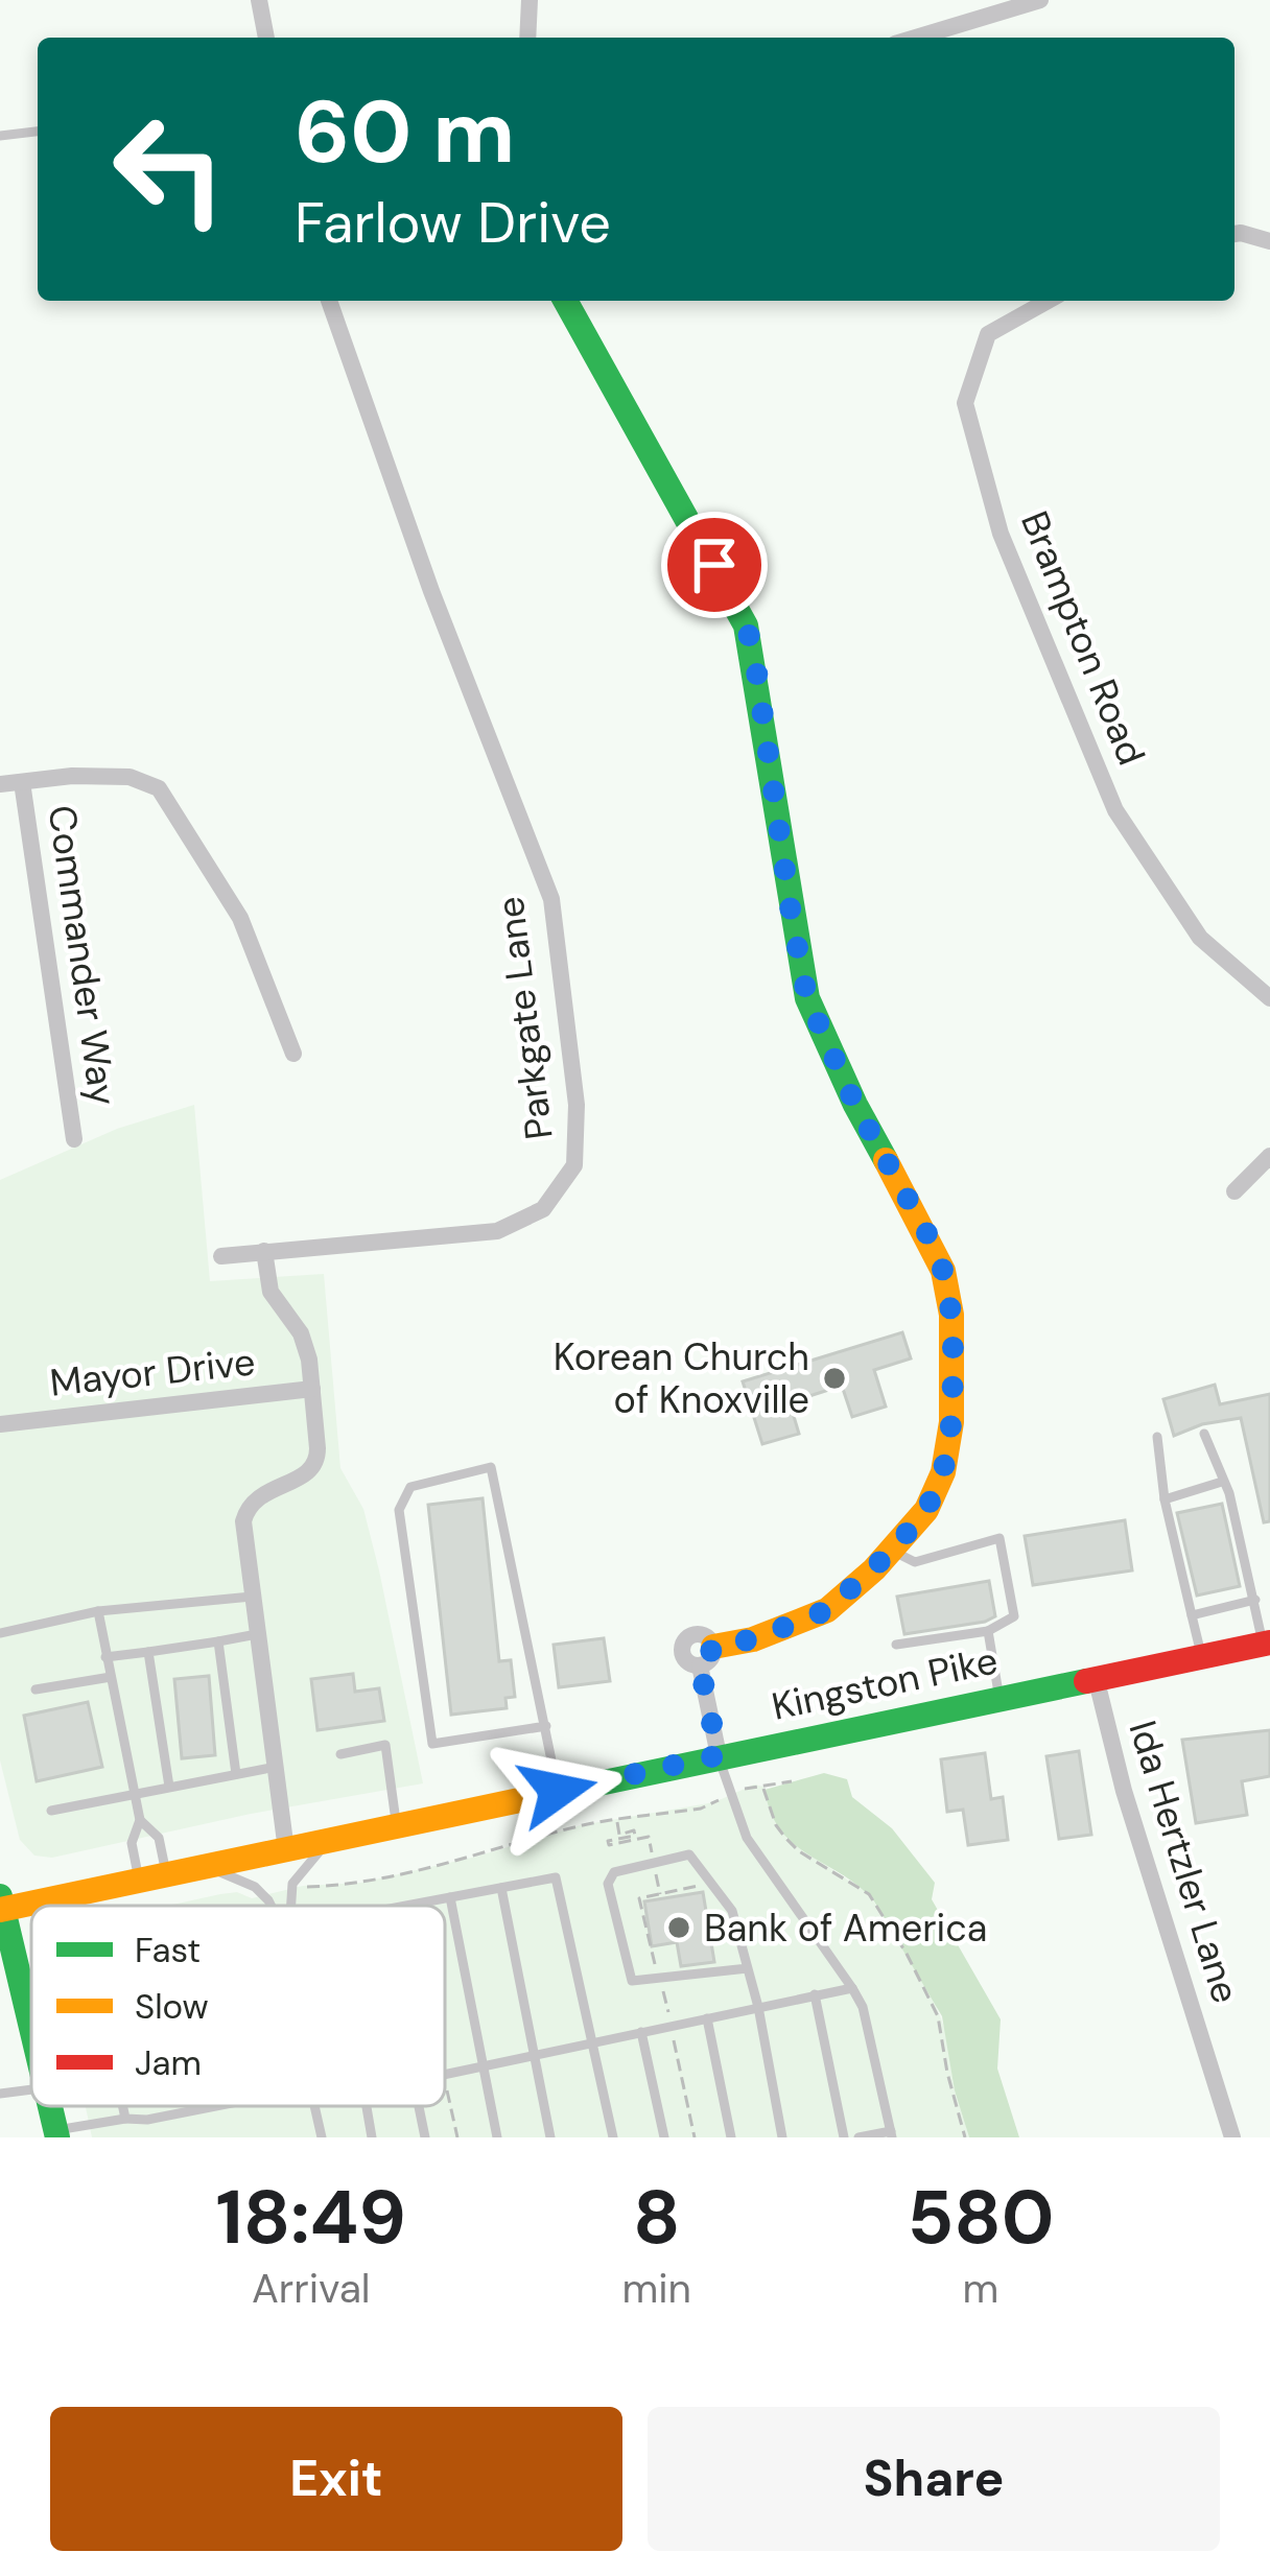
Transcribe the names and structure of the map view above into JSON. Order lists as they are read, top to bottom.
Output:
{
  "streets": {
    "street": [
      "Brampton Road",
      "Commander Way",
      "Parkgate Lane",
      "Mayor Drive",
      "Kingston Pike",
      "Ida Hertzler Lane"
    ]
  },
  "crossings": [
    ["Kingston Pike", "Ida Hertzler Lane"]
  ],
  "places": ["Korean Church of Knoxville", "Bank of America"],
  "legend": ["Fast", "Slow", "Jam"],
  "page": {
    "turn": ["60 m", "Farlow Drive"],
    "eta": [
      "18:49",
      "Arrival",
      "8",
      "min",
      "580",
      "m"
    ],
    "buttons": ["Exit", "Share"]
  }
}
